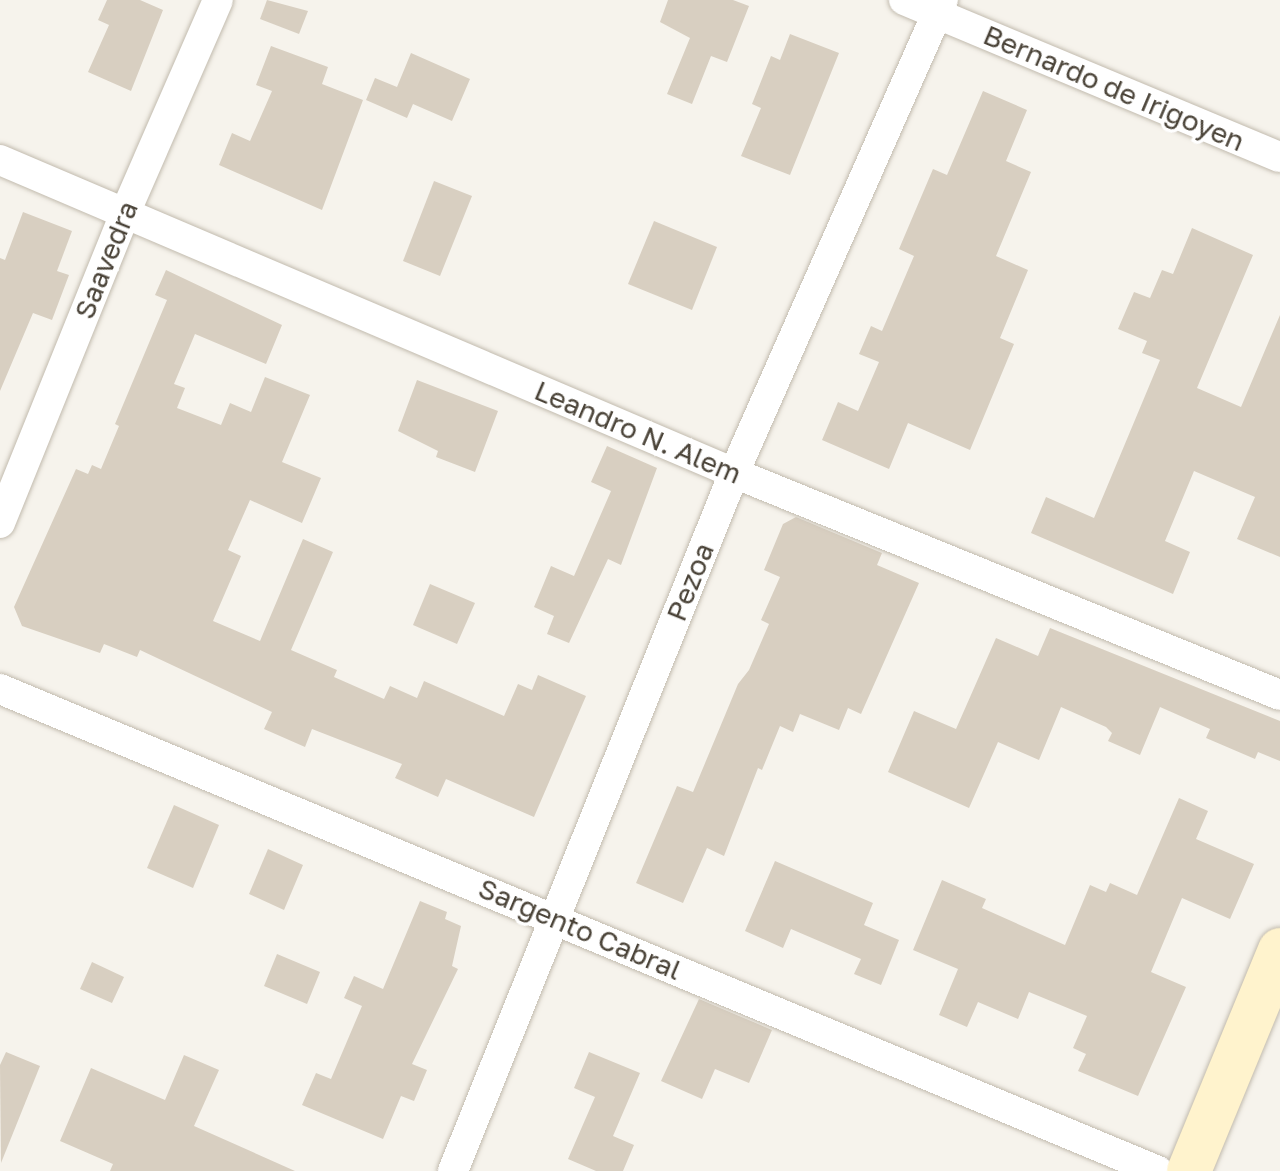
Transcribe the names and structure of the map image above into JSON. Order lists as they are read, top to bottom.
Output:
{
  "streets": {
    "street": [
      "Bernardo de Irigoyen",
      "Saavedra",
      "Leandro N. Alem",
      "Pezoa",
      "Sargento Cabral"
    ]
  },
  "crossings": [
    ["Bernardo de Irigoyen", "Pezoa"],
    ["Saavedra", "Leandro N. Alem"],
    ["Leandro N. Alem", "Pezoa"],
    ["Pezoa", "Sargento Cabral"]
  ]
}
